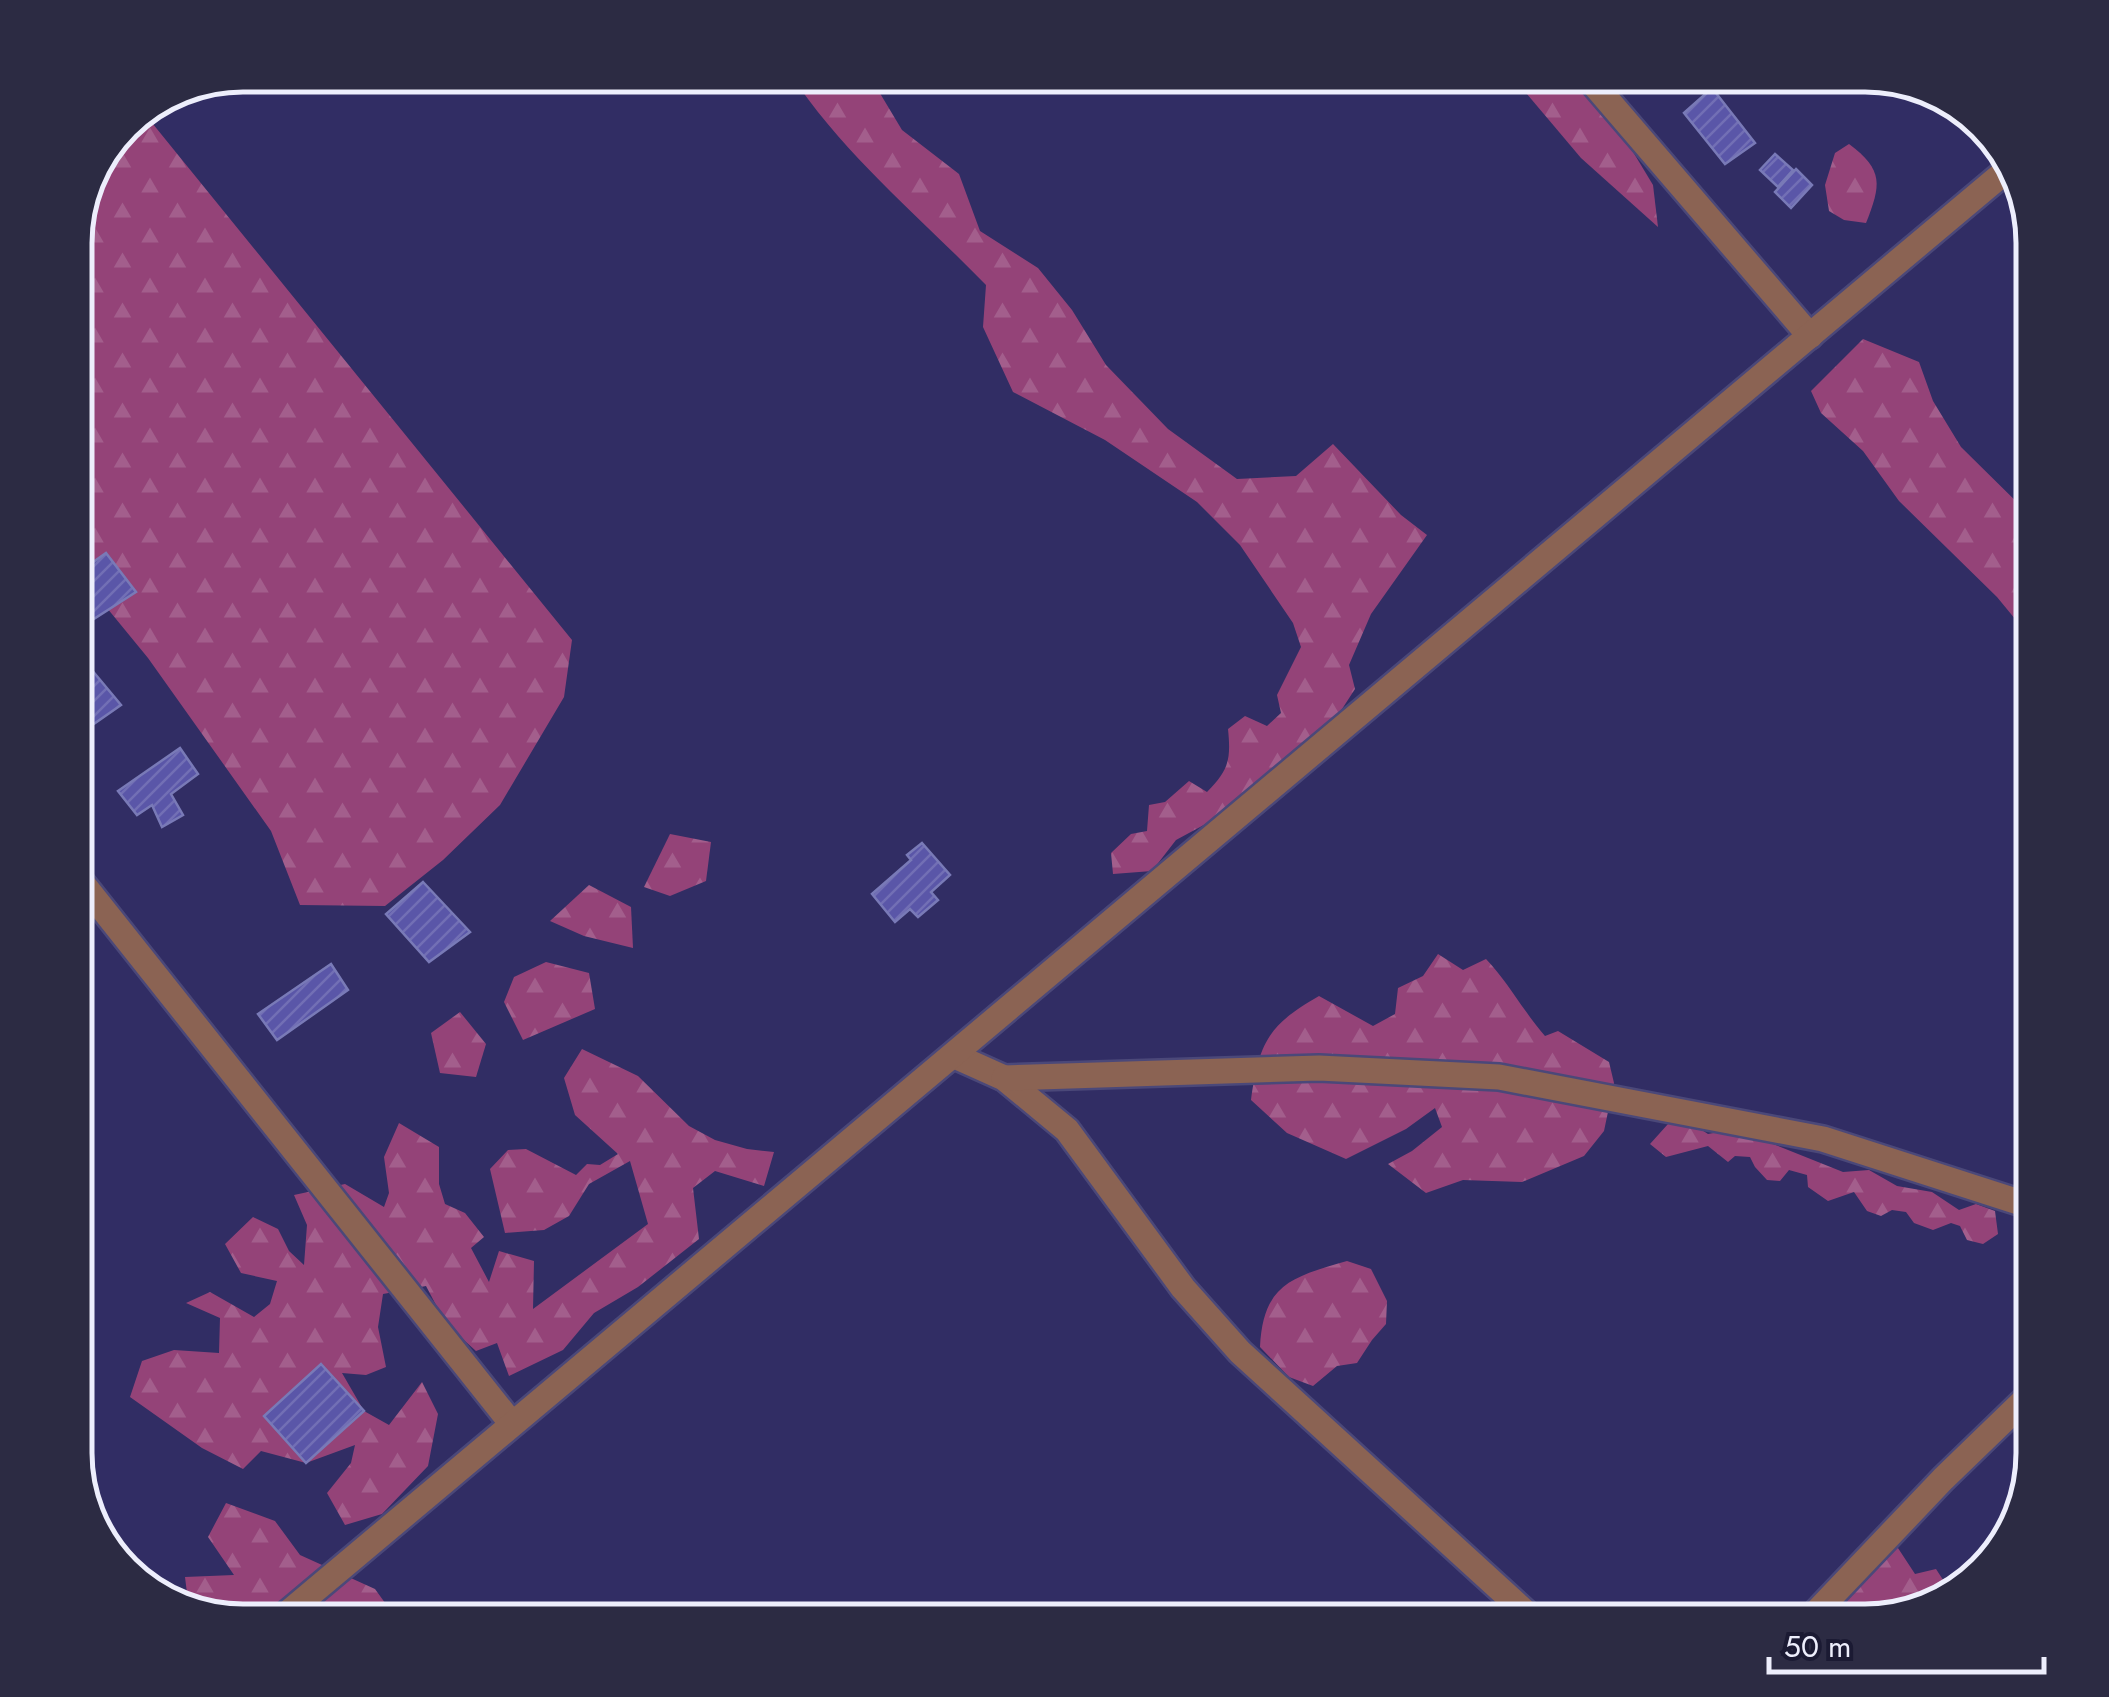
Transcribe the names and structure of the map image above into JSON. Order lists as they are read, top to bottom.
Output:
{
  "scale_bar": "50 m"
}
